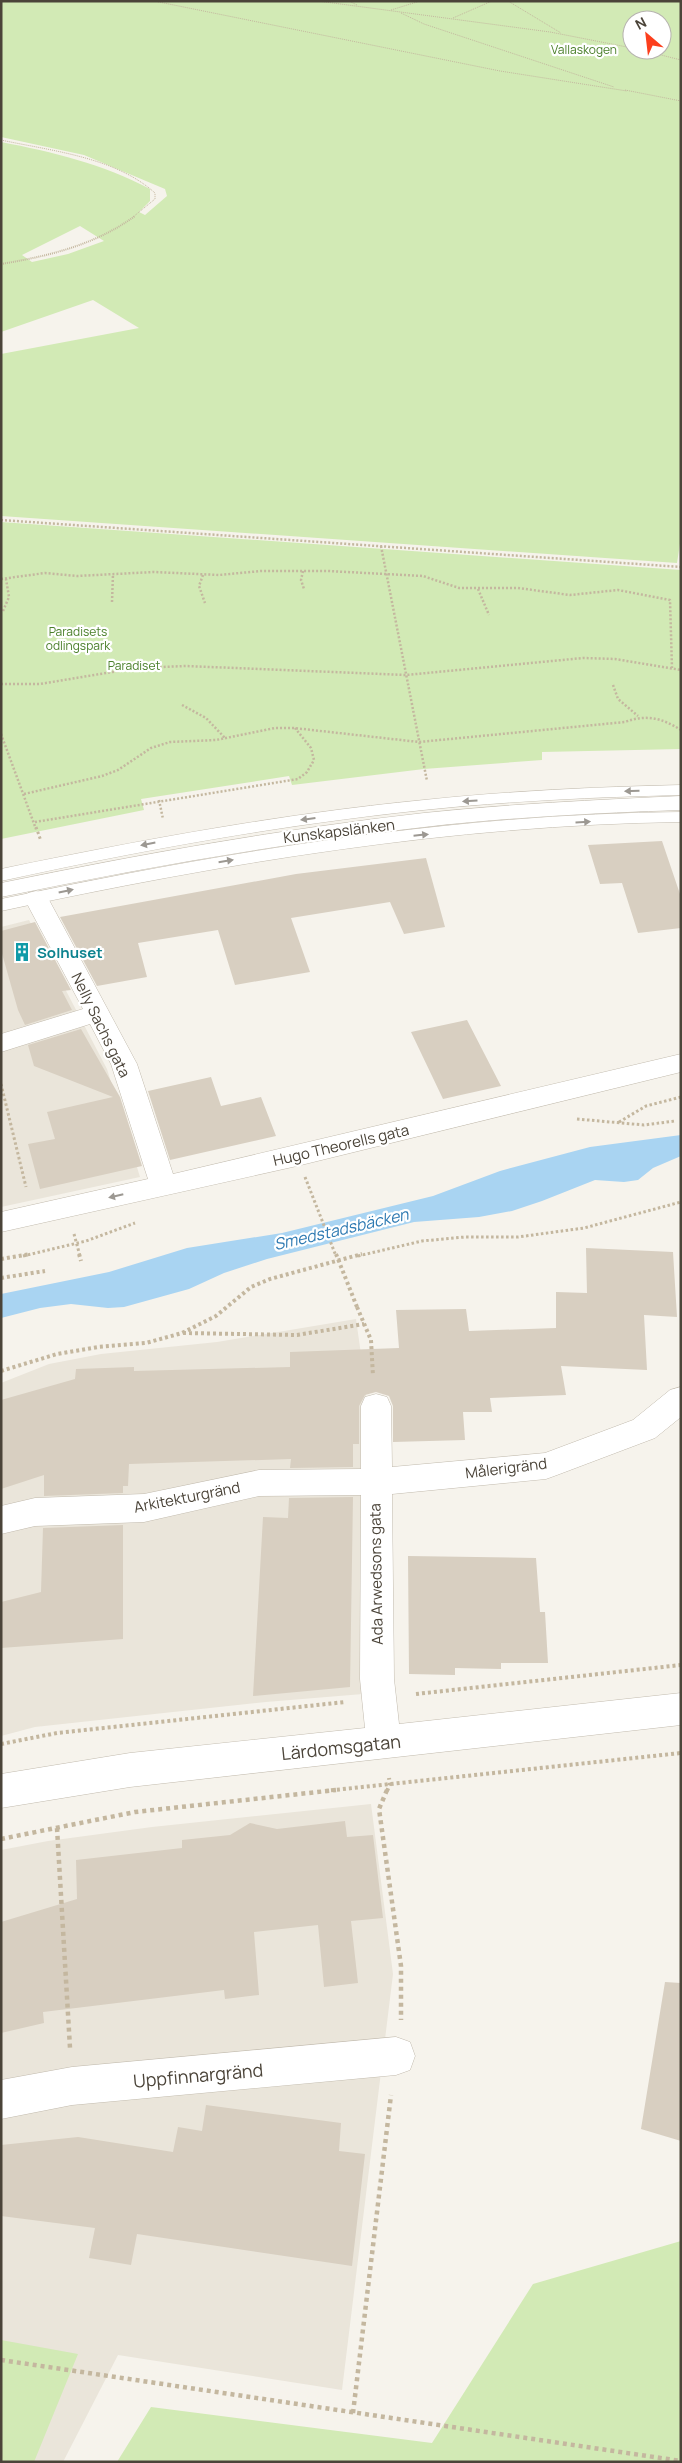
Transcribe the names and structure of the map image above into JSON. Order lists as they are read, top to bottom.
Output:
{
  "streets": {
    "street": [
      "Kunskapslänken",
      "Nelly Sachs gata",
      "Hugo Theorells gata",
      "Målerigränd",
      "Arkitekturgränd",
      "Ada Arwedsons gata",
      "Lärdomsgatan",
      "Uppfinnargränd"
    ]
  },
  "crossings": [
    ["Nelly Sachs gata", "Hugo Theorells gata"],
    ["Målerigränd", "Arkitekturgränd"],
    ["Målerigränd", "Ada Arwedsons gata"],
    ["Arkitekturgränd", "Ada Arwedsons gata"],
    ["Ada Arwedsons gata", "Lärdomsgatan"]
  ],
  "water": ["Smedstadsbäcken"],
  "parks": ["Vallaskogen", "Paradisets odlingspark", "Paradiset"],
  "places": {
    "building": ["Solhuset"]
  },
  "north": "top left"
}
